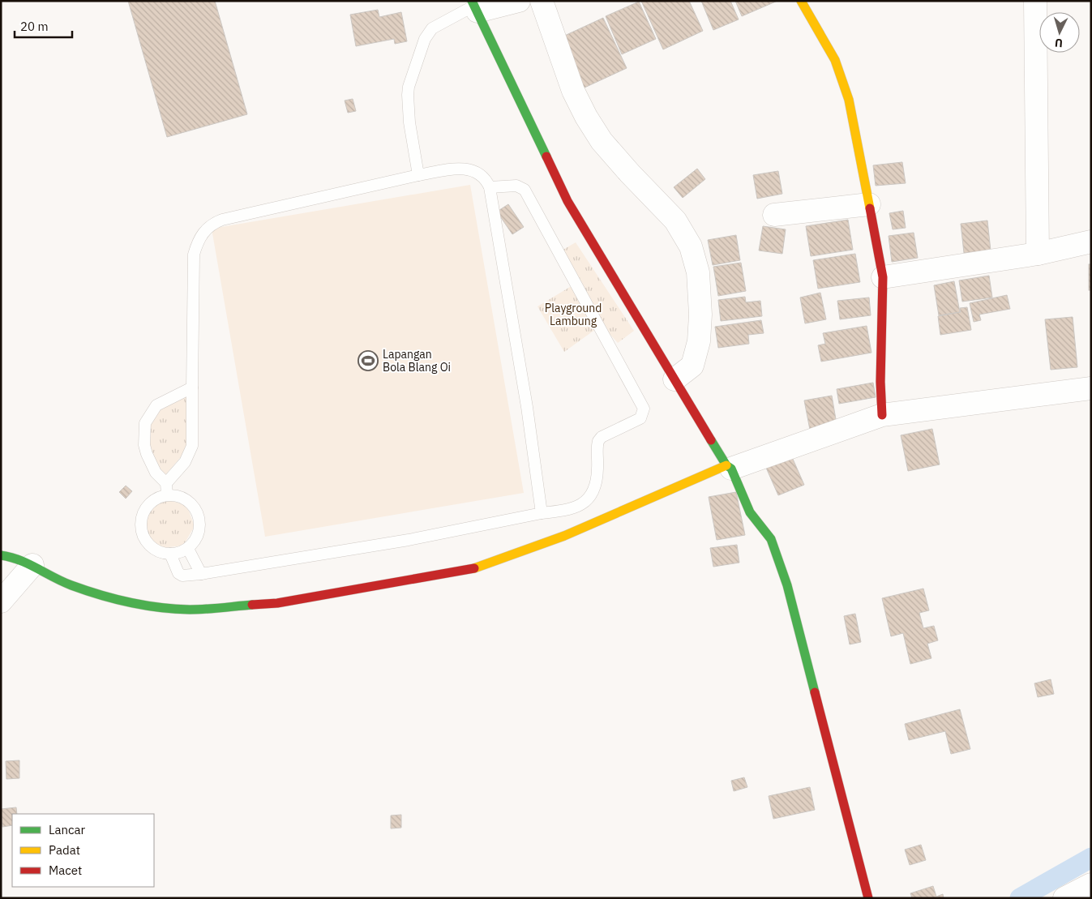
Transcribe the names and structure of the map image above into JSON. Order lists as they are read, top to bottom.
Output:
{
  "parks": ["Playground Lambung"],
  "places": {
    "sports": ["Lapangan Bola Blang Oi"]
  },
  "legend": ["Lancar", "Padat", "Macet"],
  "scale_bar": "20 m",
  "north": "bottom"
}
